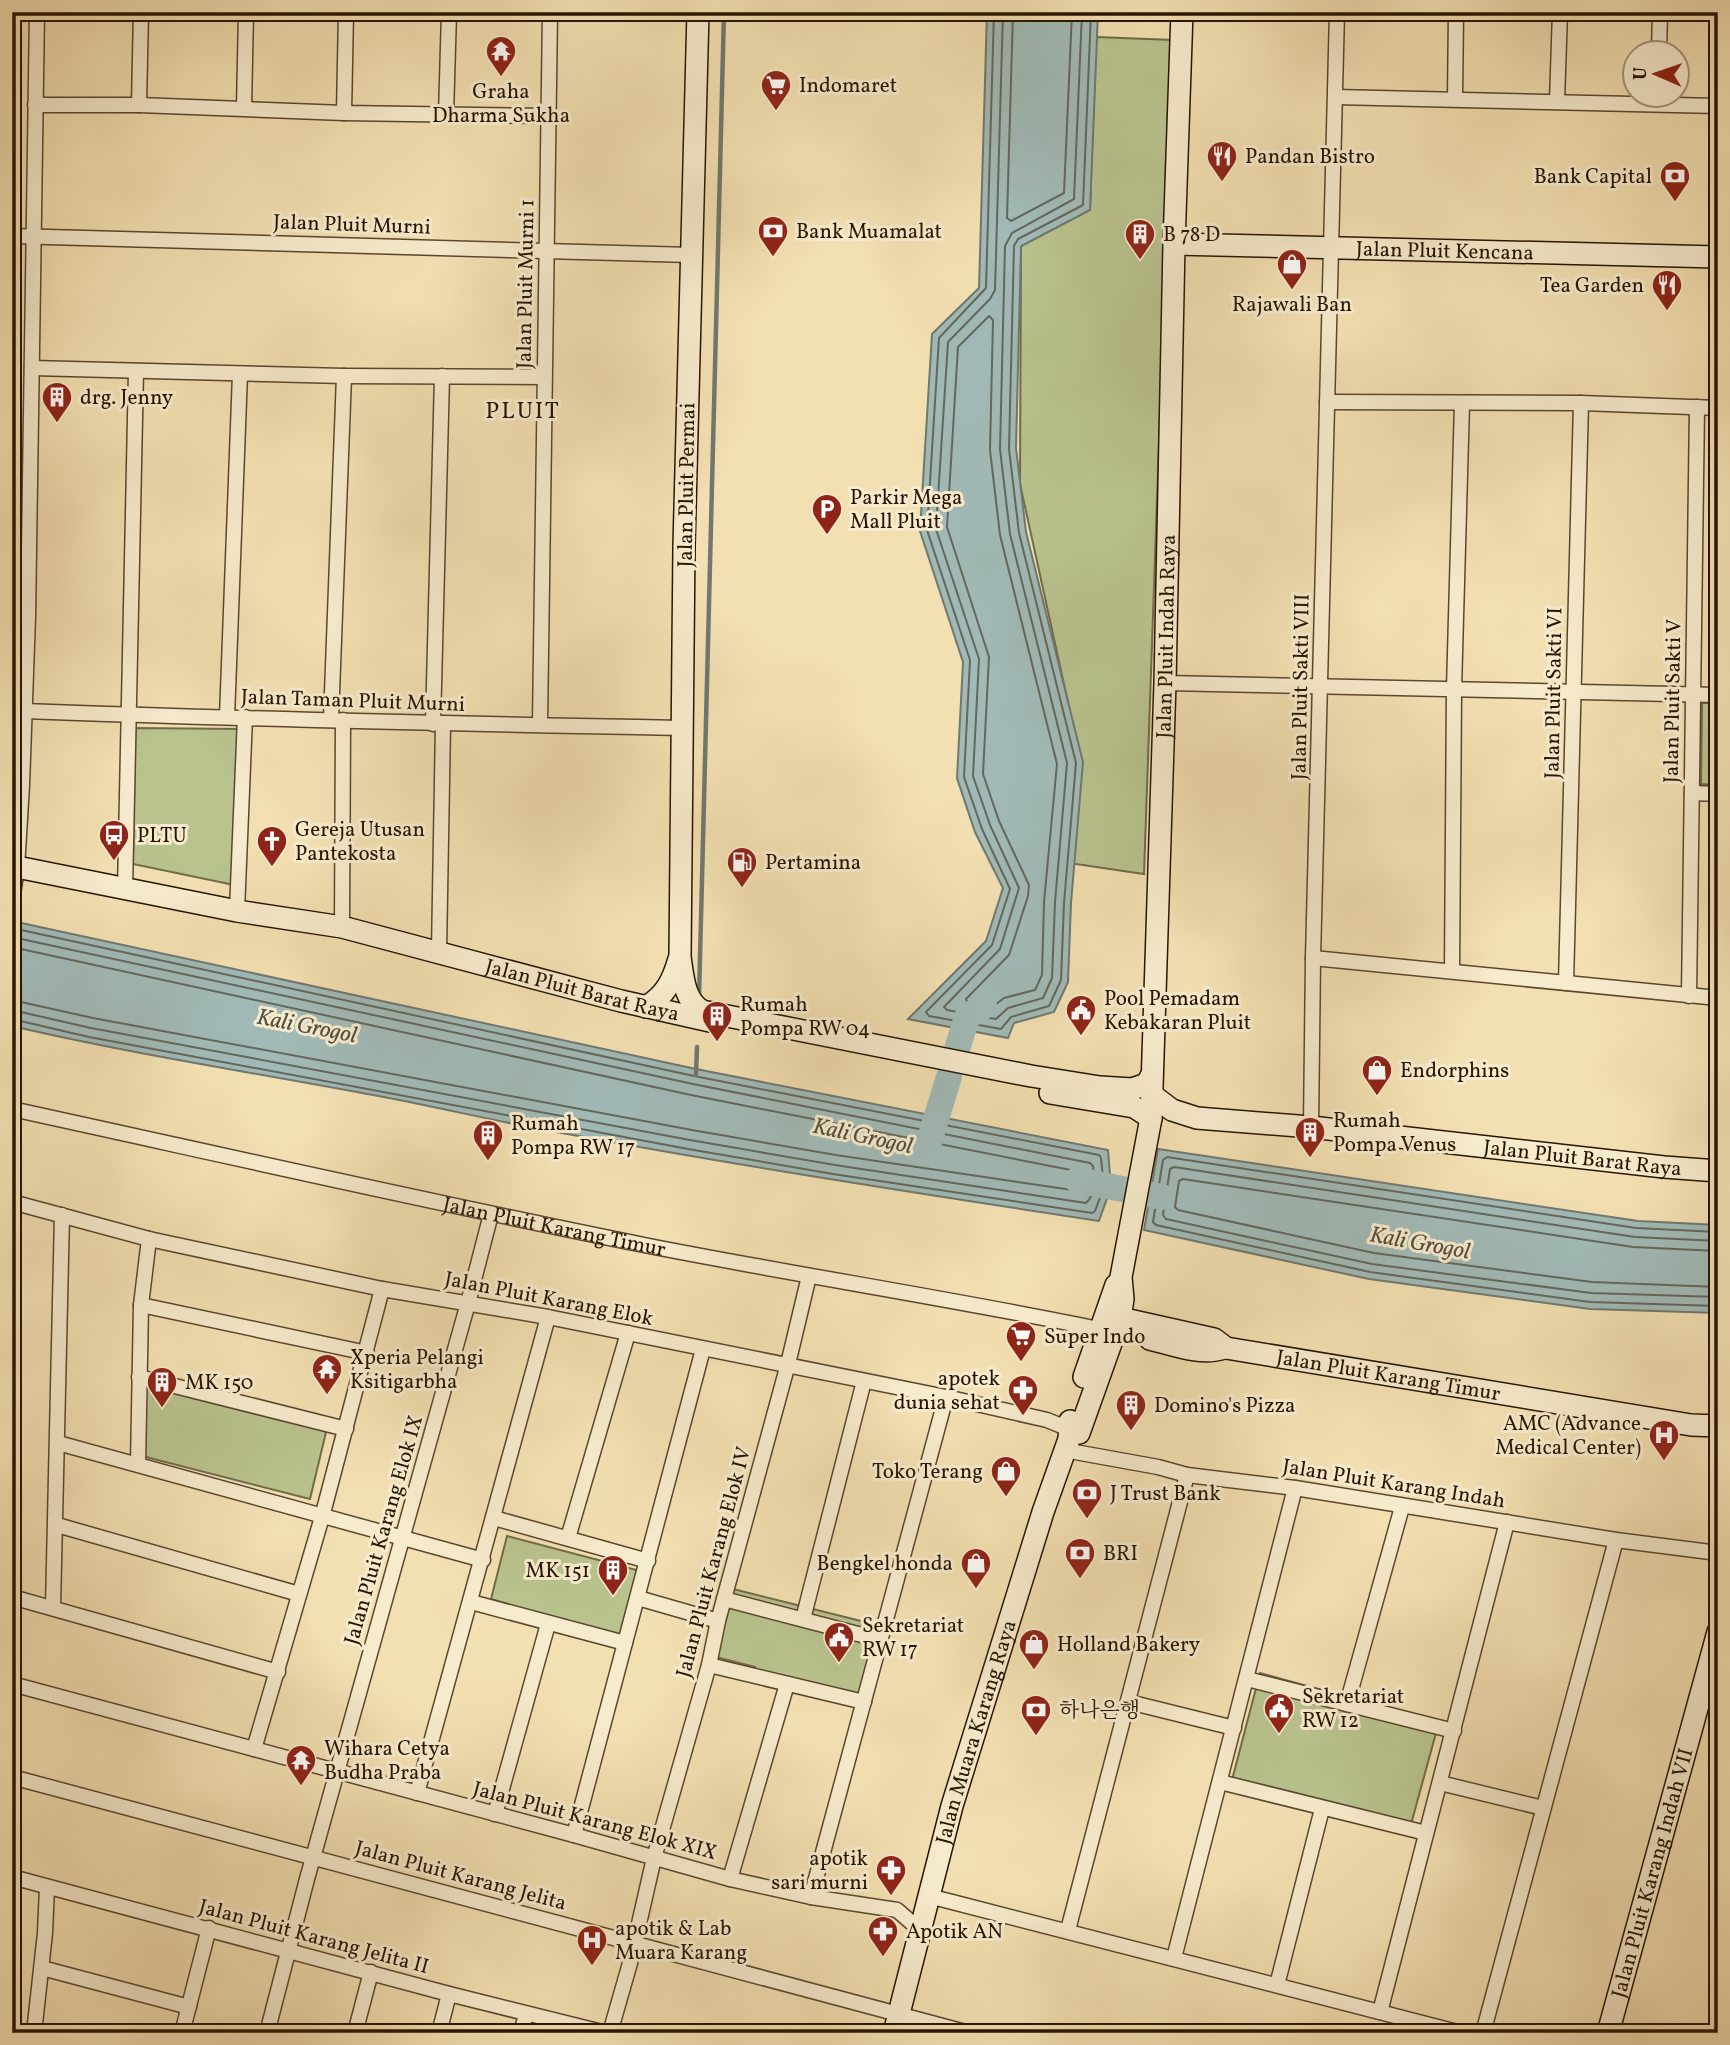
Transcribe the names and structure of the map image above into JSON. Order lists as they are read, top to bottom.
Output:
{
  "streets": {
    "street": [
      "Jalan Pluit Murni",
      "Jalan Pluit Kencana",
      "Jalan Pluit Murni 1",
      "Jalan Pluit Permai",
      "Jalan Pluit Indah Raya",
      "Jalan Pluit Sakti VIII",
      "Jalan Pluit Sakti VI",
      "Jalan Taman Pluit Murni",
      "Jalan Pluit Sakti V",
      "Jalan Pluit Barat Raya",
      "Jalan Pluit Karang Timur",
      "Jalan Pluit Karang Elok",
      "Jalan Pluit Karang Indah",
      "Jalan Pluit Karang Elok IX",
      "Jalan Pluit Karang Elok IV",
      "Jalan Muara Karang Raya",
      "Jalan Pluit Karang Elok XIX",
      "Jalan Pluit Karang Indah VII",
      "Jalan Pluit Karang Jelita",
      "Jalan Pluit Karang Jelita II"
    ]
  },
  "crossings": [
    ["Jalan Pluit Murni", "Jalan Pluit Murni 1"],
    ["Jalan Pluit Murni", "Jalan Pluit Permai"],
    ["Jalan Pluit Kencana", "Jalan Pluit Indah Raya"],
    ["Jalan Pluit Kencana", "Jalan Pluit Sakti VIII"],
    ["Jalan Pluit Murni 1", "Jalan Taman Pluit Murni"],
    ["Jalan Pluit Permai", "Jalan Taman Pluit Murni"],
    ["Jalan Pluit Permai", "Jalan Pluit Barat Raya"],
    ["Jalan Pluit Indah Raya", "Jalan Pluit Barat Raya"],
    ["Jalan Pluit Indah Raya", "Jalan Muara Karang Raya"],
    ["Jalan Pluit Sakti VIII", "Jalan Pluit Barat Raya"],
    ["Jalan Pluit Karang Timur", "Jalan Pluit Karang Elok IX"],
    ["Jalan Pluit Karang Timur", "Jalan Pluit Karang Elok IV"],
    ["Jalan Pluit Karang Timur", "Jalan Muara Karang Raya"],
    ["Jalan Pluit Karang Elok", "Jalan Pluit Karang Indah"],
    ["Jalan Pluit Karang Elok", "Jalan Pluit Karang Elok IX"],
    ["Jalan Pluit Karang Elok", "Jalan Pluit Karang Elok IV"],
    ["Jalan Pluit Karang Elok", "Jalan Muara Karang Raya"],
    ["Jalan Pluit Karang Indah", "Jalan Muara Karang Raya"],
    ["Jalan Pluit Karang Elok IX", "Jalan Pluit Karang Elok XIX"],
    ["Jalan Pluit Karang Elok IX", "Jalan Pluit Karang Jelita"],
    ["Jalan Pluit Karang Elok IX", "Jalan Pluit Karang Jelita II"],
    ["Jalan Pluit Karang Elok IV", "Jalan Pluit Karang Elok XIX"],
    ["Jalan Pluit Karang Elok IV", "Jalan Pluit Karang Jelita"],
    ["Jalan Pluit Karang Elok IV", "Jalan Pluit Karang Jelita II"],
    ["Jalan Muara Karang Raya", "Jalan Pluit Karang Elok XIX"],
    ["Jalan Muara Karang Raya", "Jalan Pluit Karang Jelita"]
  ],
  "districts": ["PLUIT"],
  "water": ["Kali Grogol"],
  "places": {
    "temple": ["Graha Dharma Sukha", "Xperia Pelangi Ksitigarbha", "Wihara Cetya Budha Praba"],
    "supermarket": ["Indomaret", "Super Indo"],
    "restaurant": ["Pandan Bistro", "Tea Garden"],
    "bank": [
      "Bank Capital",
      "Bank Muamalat",
      "J Trust Bank",
      "BRI",
      "하나은행"
    ],
    "building": [
      "B 78 D",
      "drg. Jenny",
      "Rumah Pompa RW 04",
      "Rumah Pompa Venus",
      "Rumah Pompa RW 17",
      "MK 150",
      "Domino's Pizza",
      "MK 151"
    ],
    "shop": [
      "Rajawali Ban",
      "Endorphins",
      "Toko Terang",
      "Bengkel honda",
      "Holland Bakery"
    ],
    "parking": ["Parkir Mega Mall Pluit"],
    "bus stop": ["PLTU"],
    "church": ["Gereja Utusan Pantekosta"],
    "fuel station": ["Pertamina"],
    "public building": ["Pool Pemadam Kebakaran Pluit", "Sekretariat RW 17", "Sekretariat RW 12"],
    "pharmacy": ["apotek dunia sehat", "apotik sari murni", "Apotik AN"],
    "hospital": ["AMC (Advance Medical Center)", "apotik & Lab Muara Karang"]
  },
  "north": "left"
}
